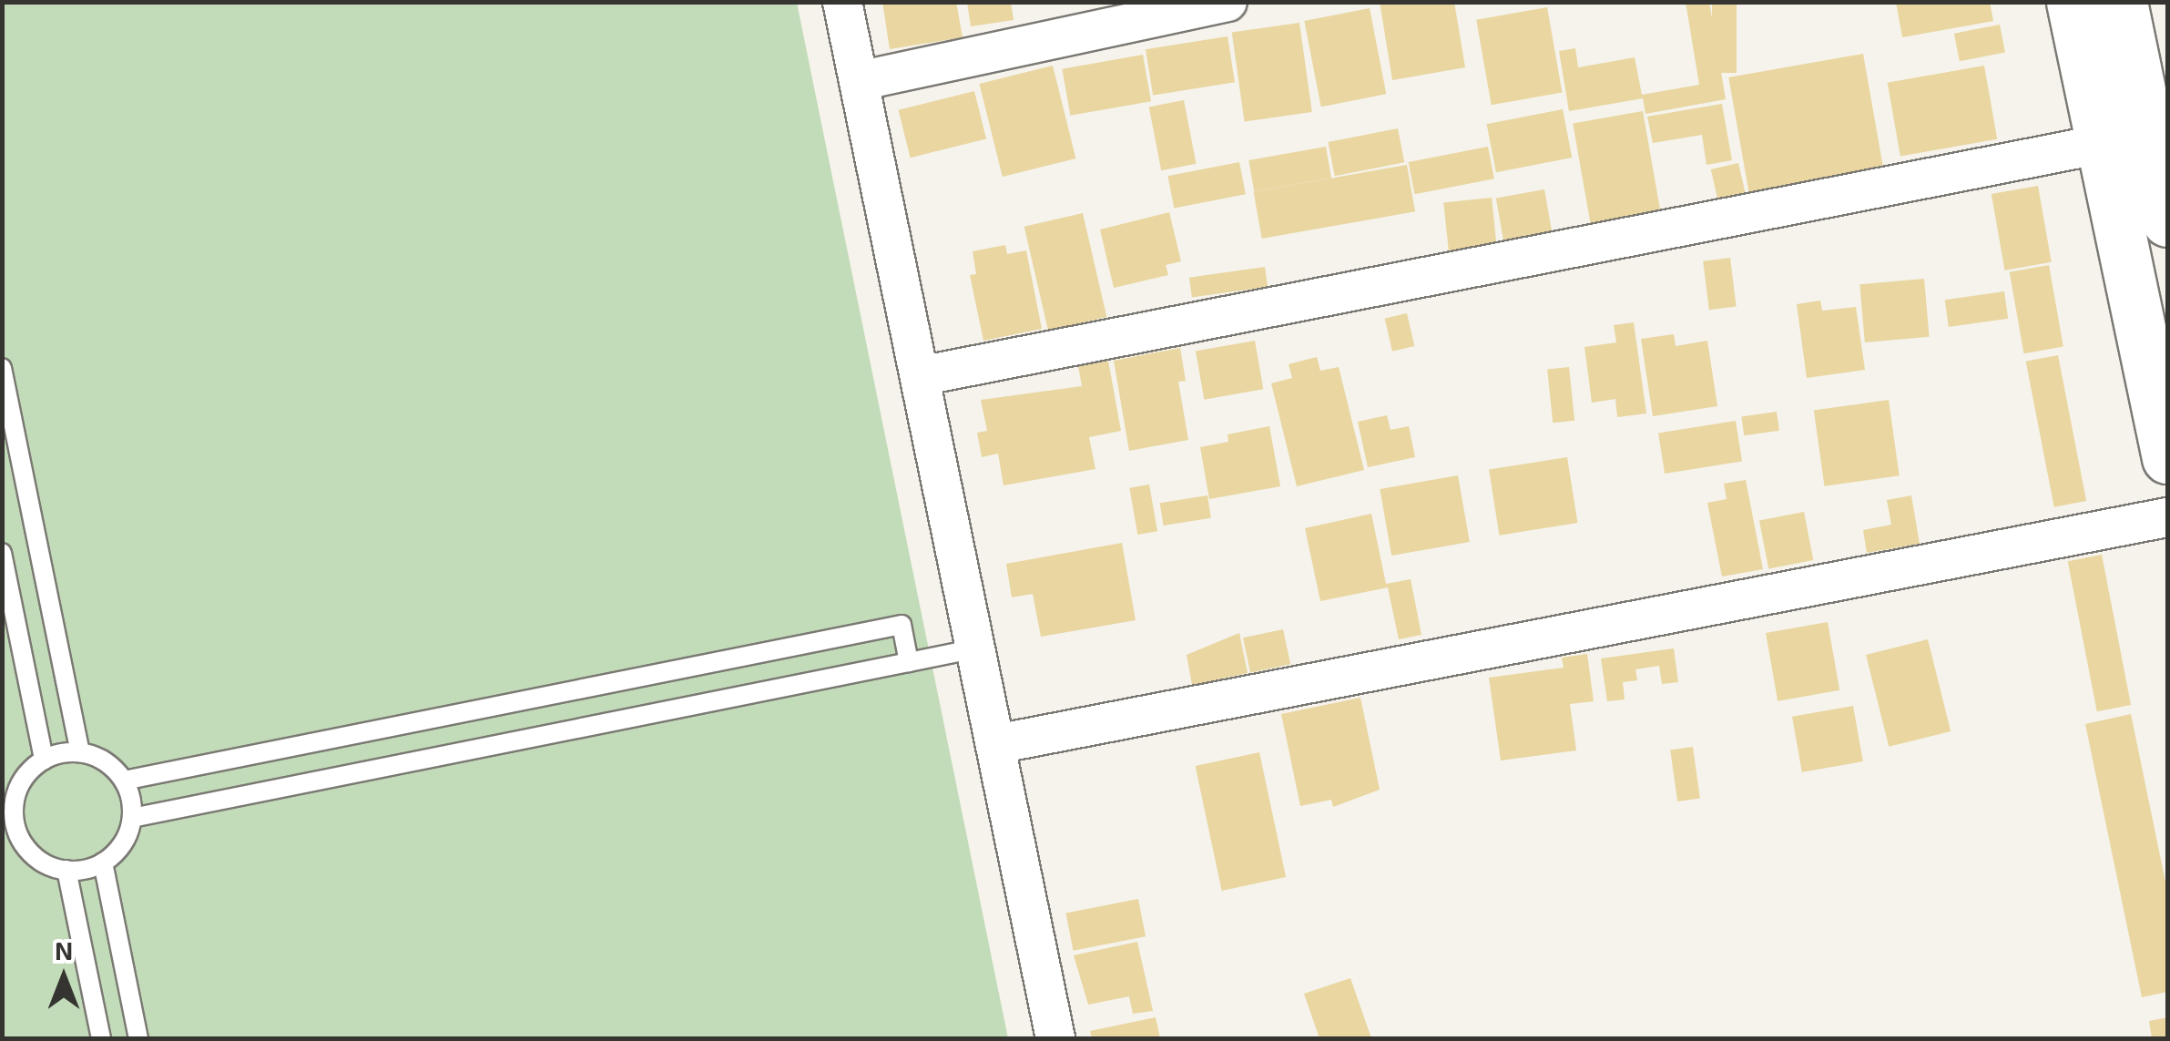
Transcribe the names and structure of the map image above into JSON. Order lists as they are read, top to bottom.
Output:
{
  "north": "top"
}
